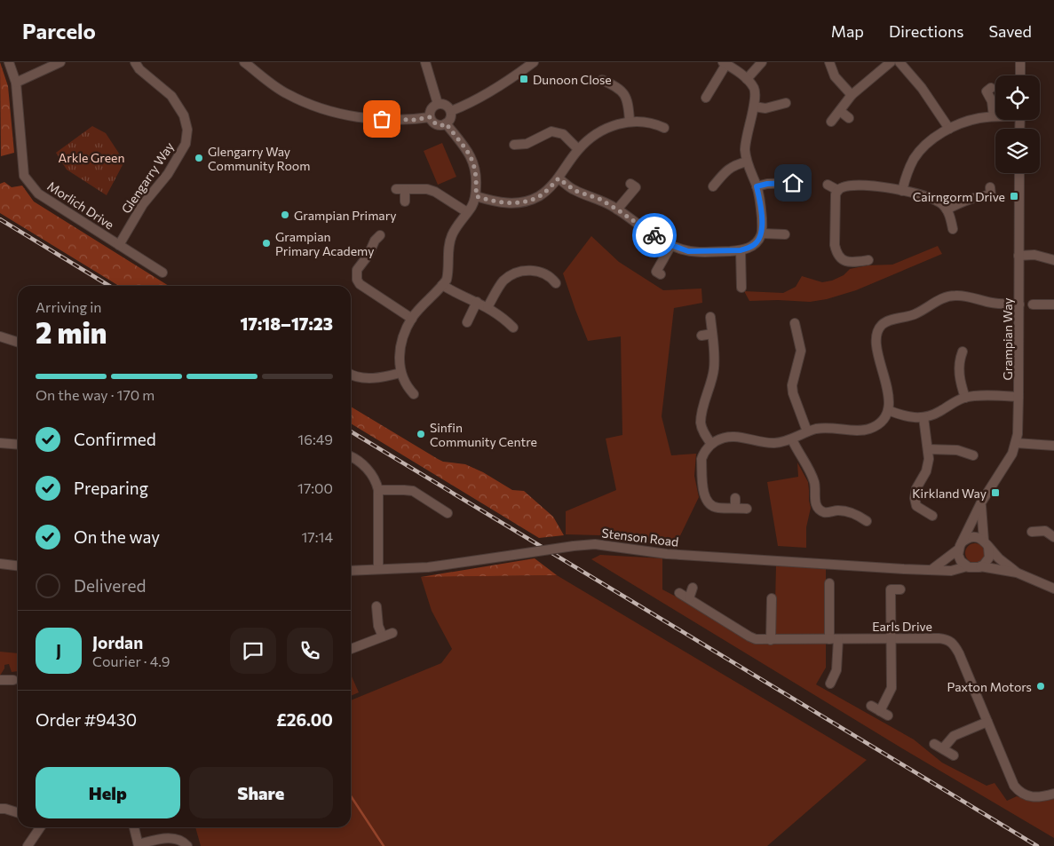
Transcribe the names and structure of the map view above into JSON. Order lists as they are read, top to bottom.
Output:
{
  "streets": {
    "street": [
      "Glengarry Way",
      "Morlich Drive",
      "Grampian Way",
      "Stenson Road",
      "Earls Drive"
    ]
  },
  "crossings": [
    ["Glengarry Way", "Morlich Drive"],
    ["Grampian Way", "Stenson Road"]
  ],
  "parks": ["Arkle Green"],
  "places": {
    "transit": ["Dunoon Close", "Cairngorm Drive", "Kirkland Way"],
    "other": [
      "Glengarry Way Community Room",
      "Grampian Primary",
      "Grampian Primary Academy",
      "Sinfin Community Centre",
      "Paxton Motors"
    ]
  },
  "page": {
    "header": "Parcelo",
    "nav": ["Map", "Directions", "Saved"],
    "heading": ["2 min", "Arriving in", "17:18–17:23"],
    "panel": [
      "Jordan",
      "Courier · 4.9",
      "Order #9430",
      "£26.00"
    ],
    "bar": "On the way · 170 m",
    "list": [
      ["Confirmed", "16:49"],
      ["Preparing", "17:00"],
      ["On the way", "17:14"],
      "Delivered"
    ],
    "round": "J",
    "buttons": ["Help", "Share"]
  }
}
